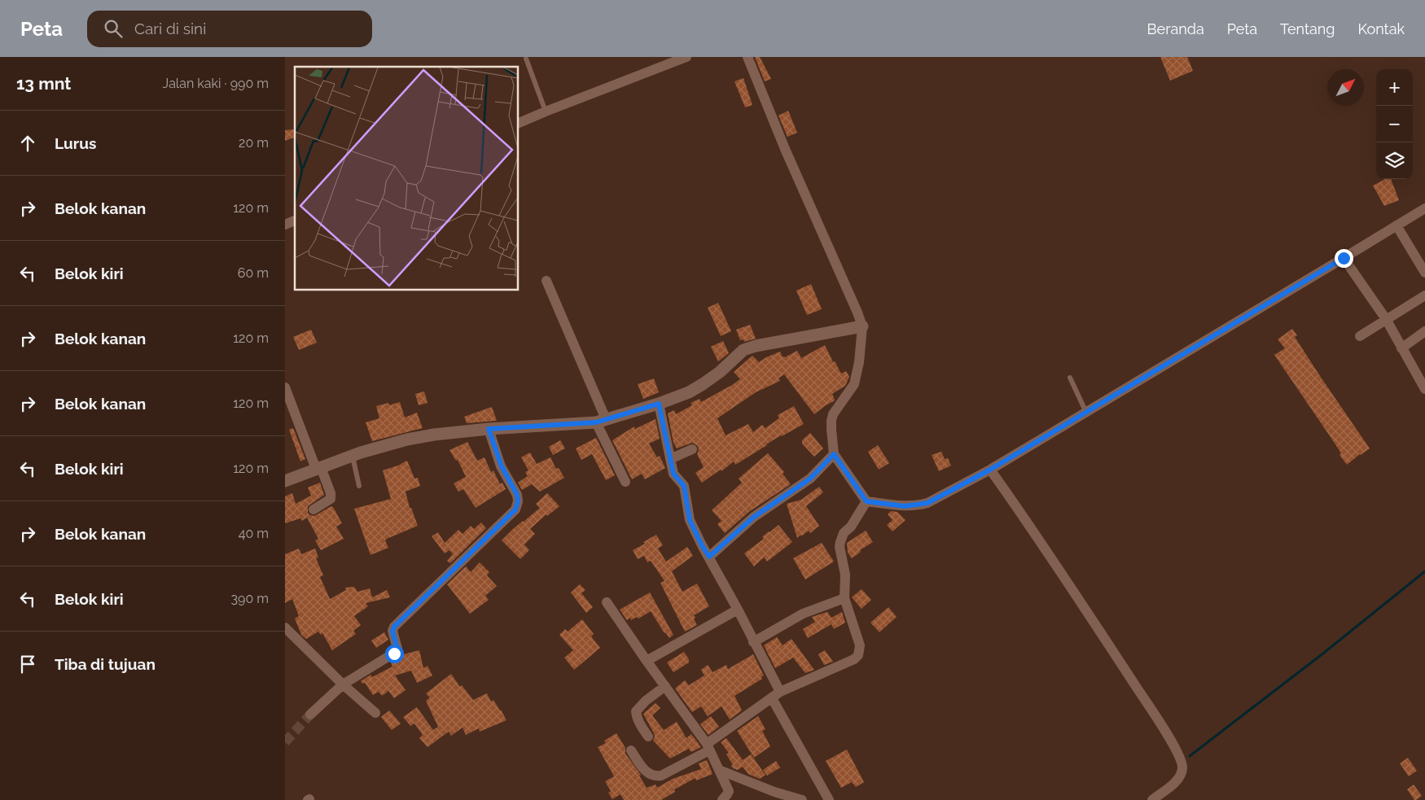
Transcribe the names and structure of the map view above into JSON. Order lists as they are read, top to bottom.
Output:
{
  "north": "top right",
  "page": {
    "header": "Peta",
    "search": "Cari di sini",
    "nav": [
      "Beranda",
      "Peta",
      "Tentang",
      "Kontak"
    ],
    "heading": ["13 mnt", "Jalan kaki · 990 m"],
    "map_buttons": ["+", "−"],
    "list": [
      ["Lurus", "20 m"],
      ["Belok kanan", "120 m"],
      ["Belok kiri", "60 m"],
      ["Belok kanan", "120 m"],
      ["Belok kanan", "120 m"],
      ["Belok kiri", "120 m"],
      ["Belok kanan", "40 m"],
      ["Belok kiri", "390 m"],
      "Tiba di tujuan"
    ]
  }
}
